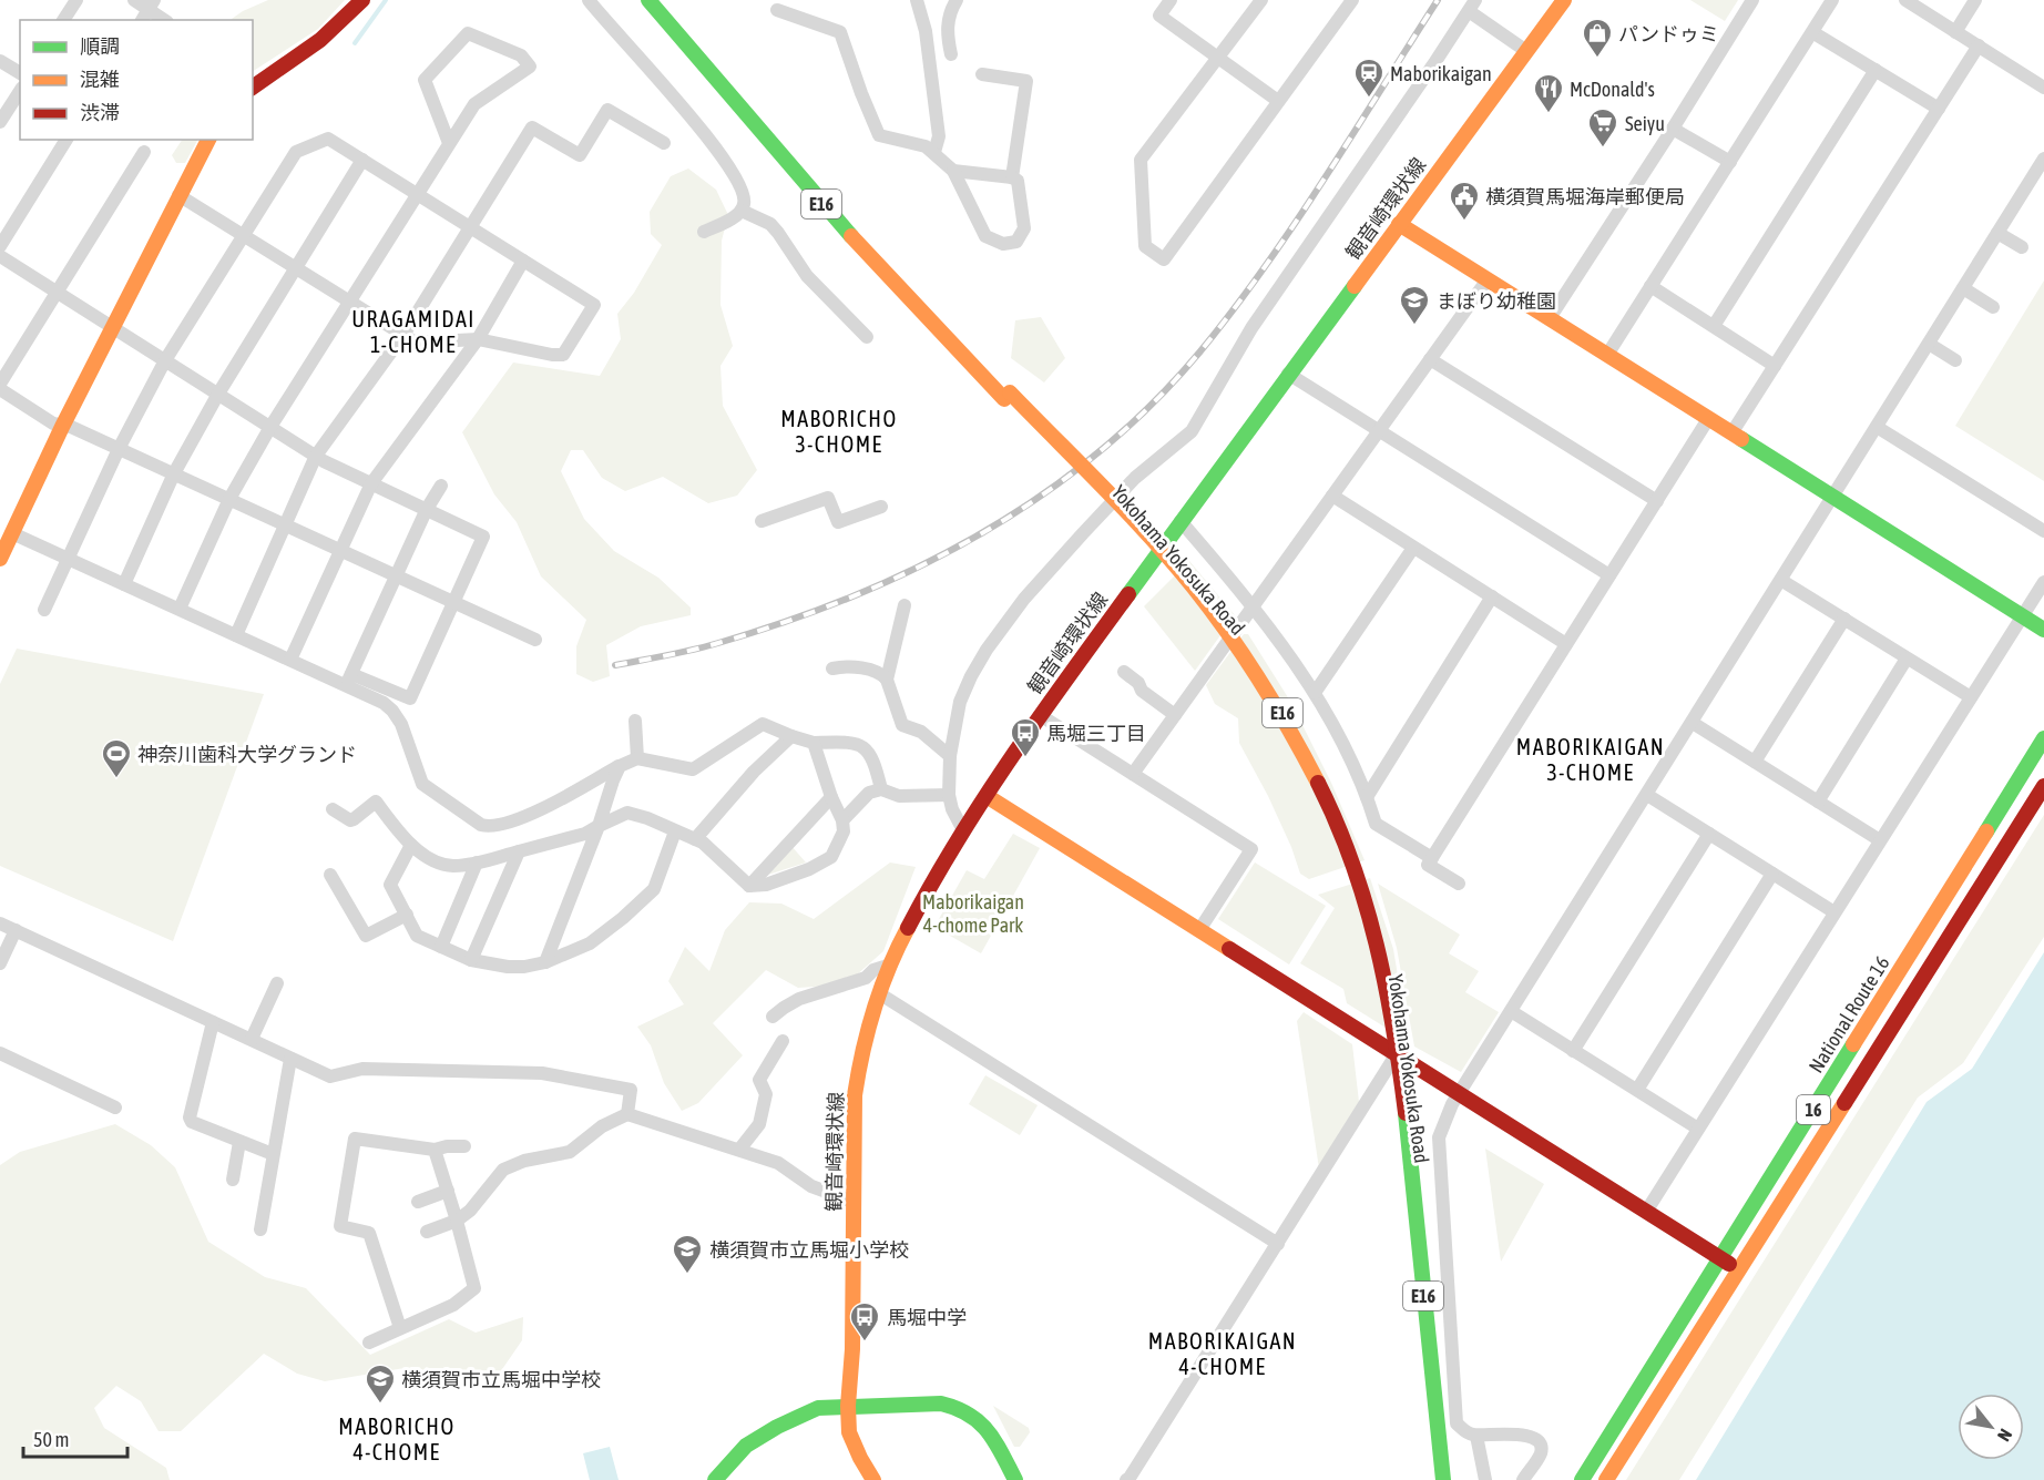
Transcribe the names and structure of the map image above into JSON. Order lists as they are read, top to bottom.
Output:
{
  "streets": {
    "main road": [
      "E16",
      "観音崎環状線",
      "Yokohama Yokosuka Road",
      "National Route 16",
      "16"
    ]
  },
  "districts": [
    "URAGAMIDAI 1-CHOME",
    "MABORICHO 3-CHOME",
    "MABORIKAIGAN 3-CHOME",
    "MABORIKAIGAN 4-CHOME",
    "MABORICHO 4-CHOME"
  ],
  "parks": ["Maborikaigan 4-chome Park"],
  "places": {
    "shop": ["パンドゥミ"],
    "station": ["Maborikaigan"],
    "restaurant": ["McDonald's"],
    "supermarket": ["Seiyu"],
    "public building": ["横須賀馬堀海岸郵便局"],
    "school or university": ["まぼり幼稚園", "横須賀市立馬堀小学校", "横須賀市立馬堀中学校"],
    "bus stop": ["馬堀三丁目", "馬堀中学"],
    "sports": ["神奈川歯科大学グランド"]
  },
  "legend": ["順調", "混雑", "渋滞"],
  "scale_bar": "50 m",
  "north": "bottom right"
}
